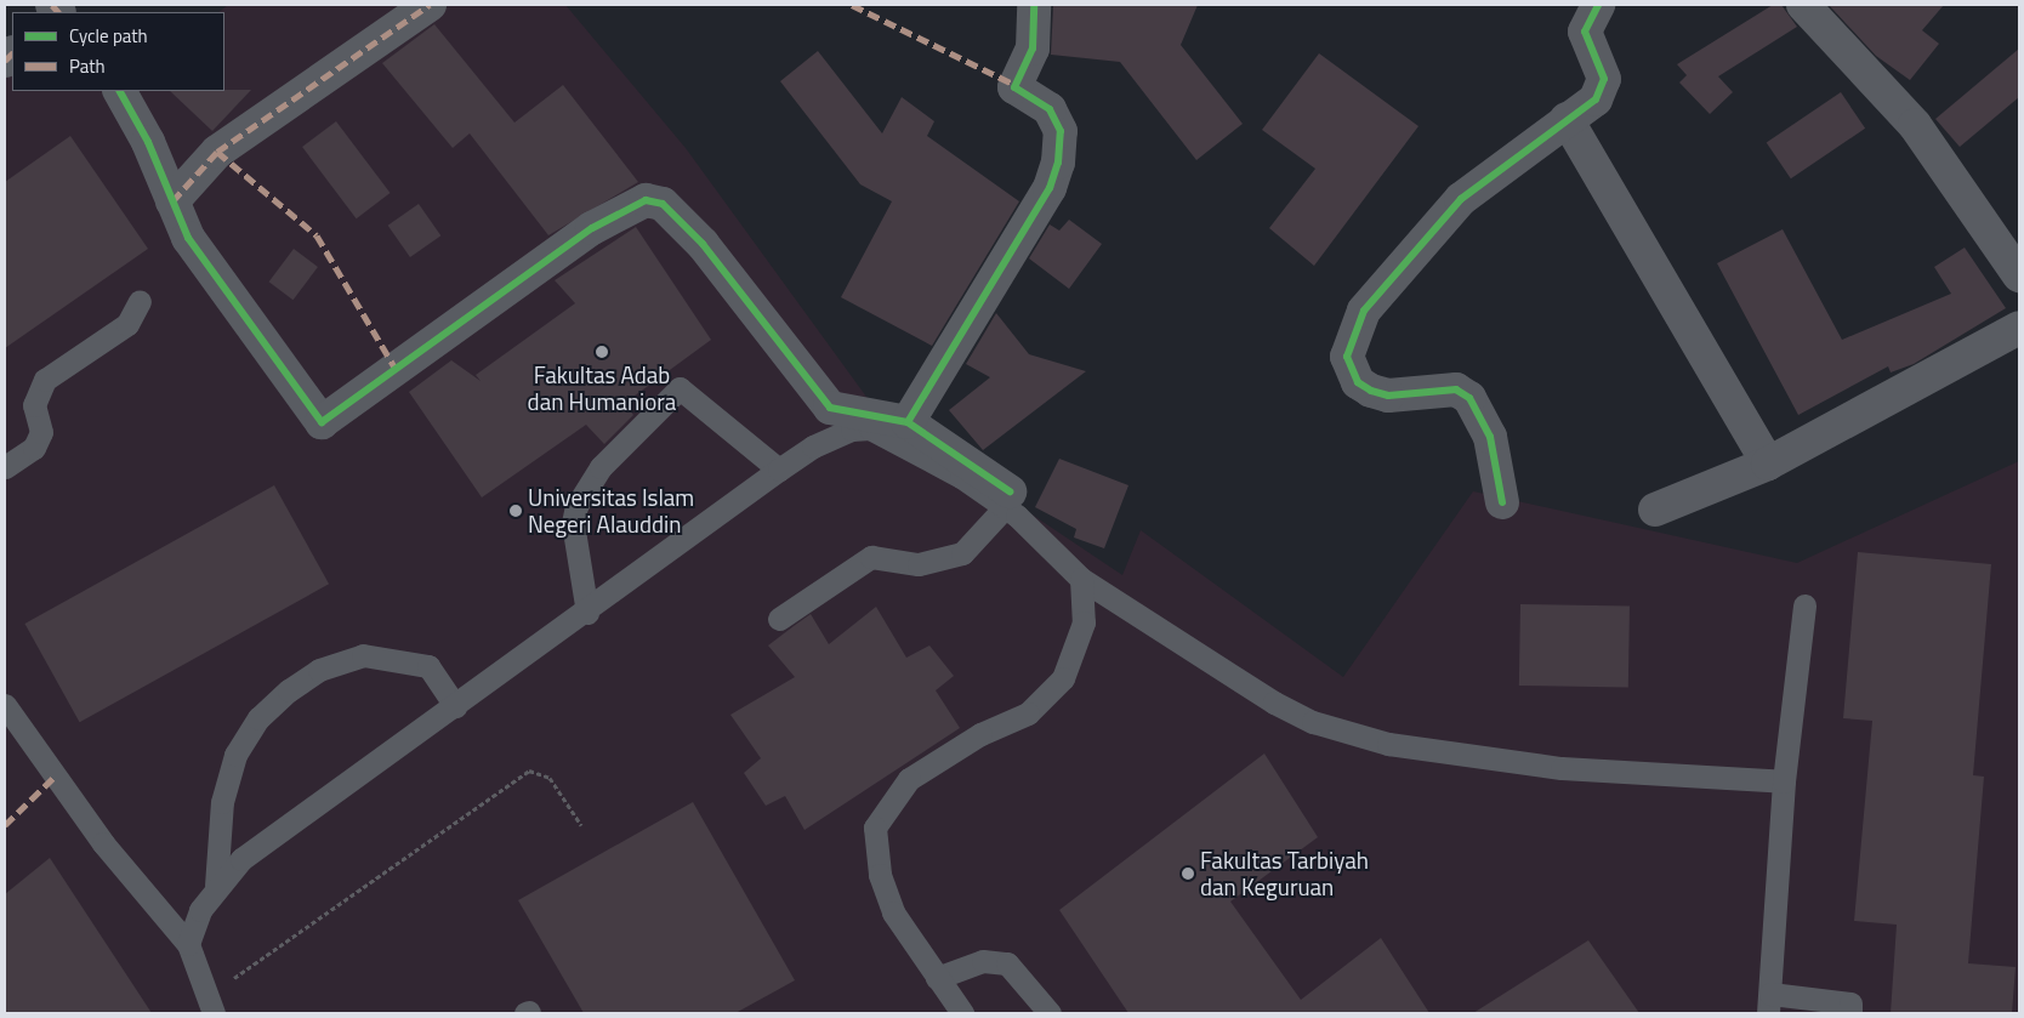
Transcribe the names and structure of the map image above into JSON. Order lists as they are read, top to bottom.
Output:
{
  "places": ["Fakultas Adab dan Humaniora", "Universitas Islam Negeri Alauddin", "Fakultas Tarbiyah dan Keguruan"],
  "legend": ["Cycle path", "Path"]
}
